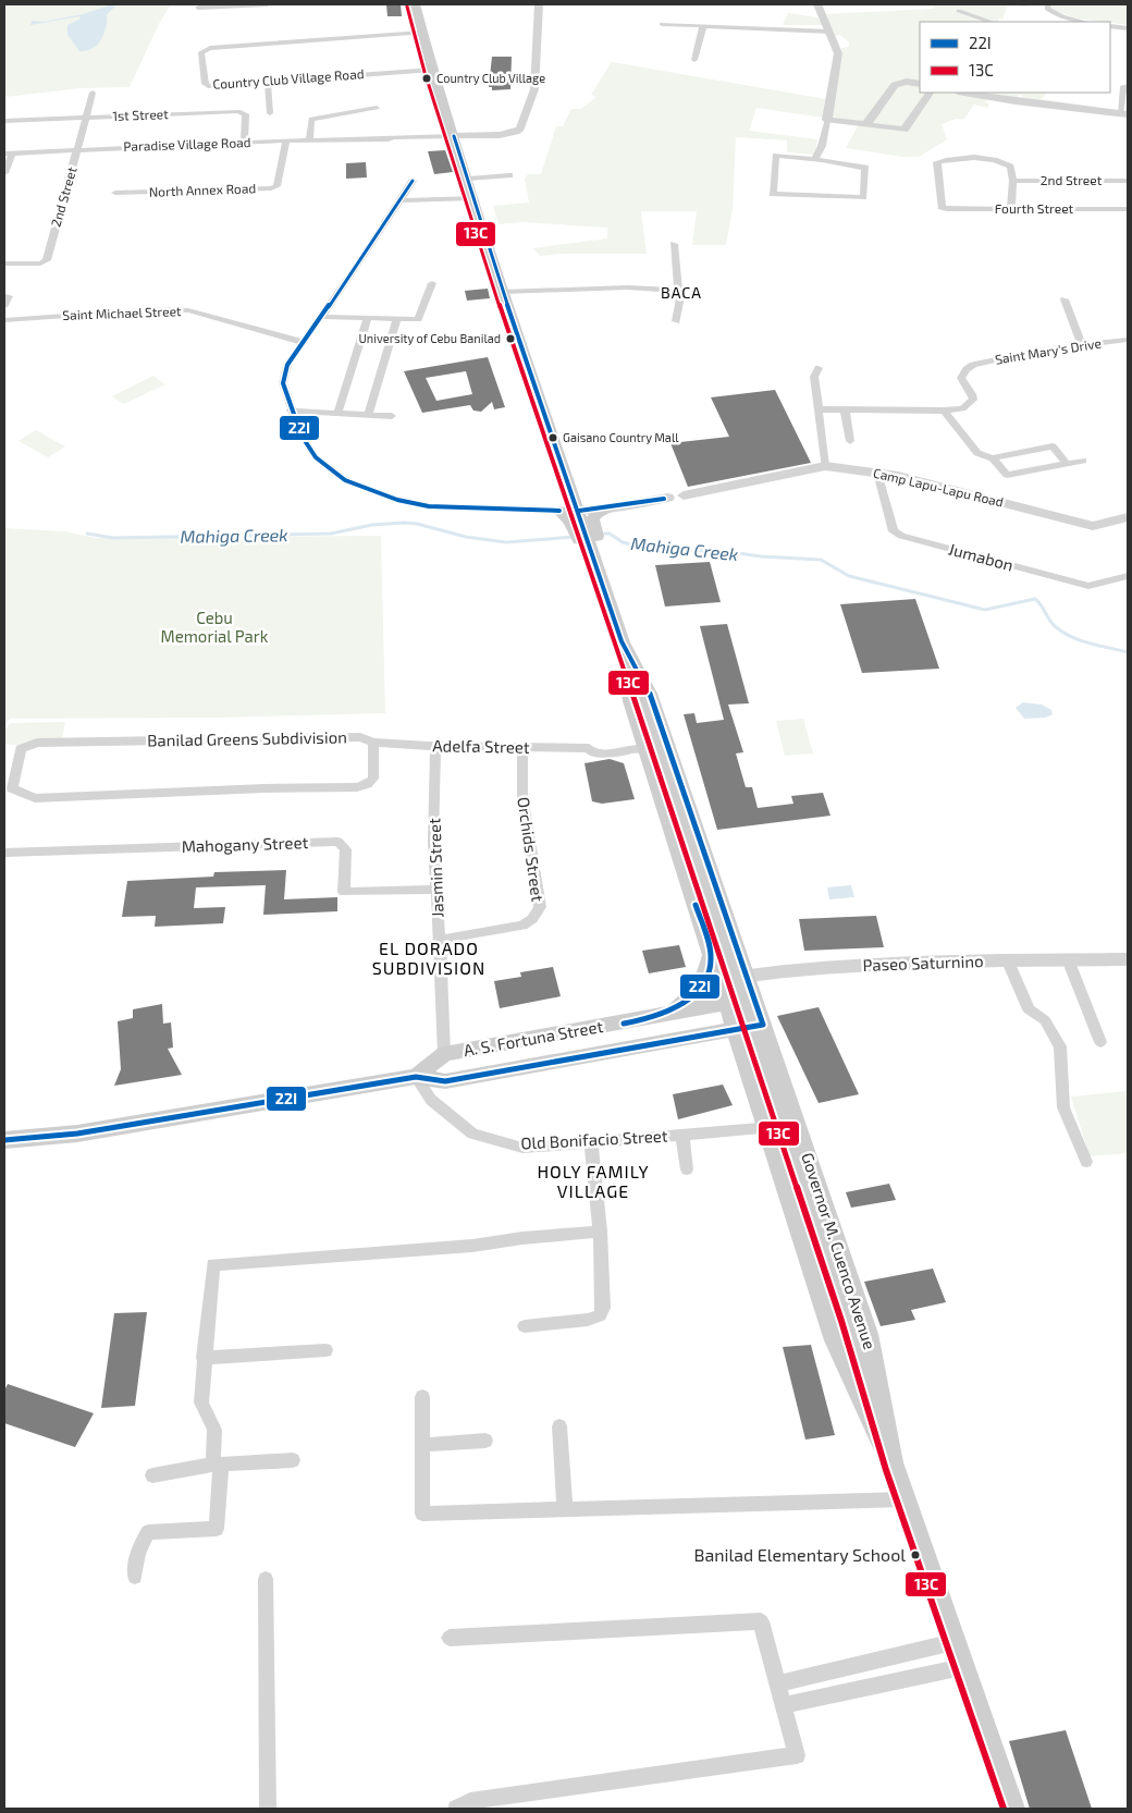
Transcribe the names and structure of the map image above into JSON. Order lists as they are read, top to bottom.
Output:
{
  "streets": {
    "main road": ["A. S. Fortuna Street", "Governor M. Cuenco Avenue"],
    "street": [
      "Country Club Village Road",
      "1st Street",
      "Paradise Village Road",
      "2nd Street",
      "North Annex Road",
      "Fourth Street",
      "Saint Michael Street",
      "Saint Mary's Drive",
      "Camp Lapu-Lapu Road",
      "Jumabon",
      "Banilad Greens Subdivision",
      "Adelfa Street",
      "Mahogany Street",
      "Orchids Street",
      "Jasmin Street",
      "Paseo Saturnino",
      "Old Bonifacio Street"
    ]
  },
  "crossings": [
    ["1st Street", "Paradise Village Road"],
    ["1st Street", "2nd Street"],
    ["Paradise Village Road", "2nd Street"],
    ["Paradise Village Road", "North Annex Road"],
    ["2nd Street", "Fourth Street"],
    ["Camp Lapu-Lapu Road", "Jumabon"],
    ["Banilad Greens Subdivision", "Adelfa Street"],
    ["Adelfa Street", "Orchids Street"],
    ["Adelfa Street", "Jasmin Street"],
    ["Adelfa Street", "Governor M. Cuenco Avenue"],
    ["Mahogany Street", "Jasmin Street"],
    ["Orchids Street", "Jasmin Street"],
    ["Jasmin Street", "A. S. Fortuna Street"],
    ["Paseo Saturnino", "Governor M. Cuenco Avenue"],
    ["A. S. Fortuna Street", "Old Bonifacio Street"],
    ["A. S. Fortuna Street", "Governor M. Cuenco Avenue"],
    ["Old Bonifacio Street", "Governor M. Cuenco Avenue"]
  ],
  "districts": ["BACA", "EL DORADO SUBDIVISION", "HOLY FAMILY VILLAGE"],
  "water": ["Mahiga Creek"],
  "parks": ["Cebu Memorial Park"],
  "places": [
    "Country Club Village",
    "University of Cebu Banilad",
    "Gaisano Country Mall",
    "Banilad Elementary School"
  ],
  "lines": ["transit line 13C", "transit line 22I"],
  "legend": ["22I", "13C"]
}
